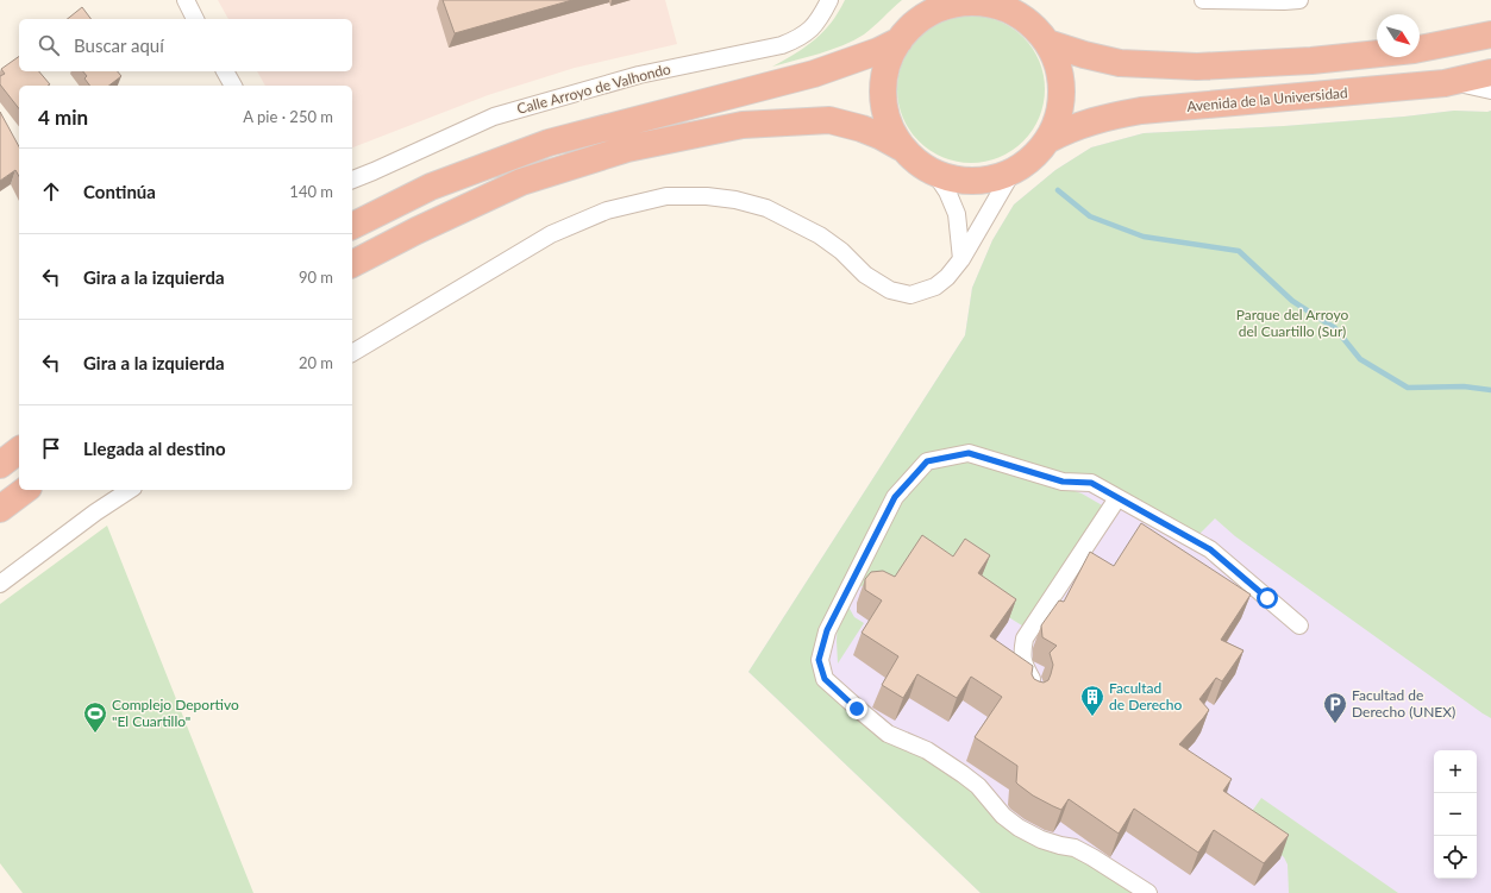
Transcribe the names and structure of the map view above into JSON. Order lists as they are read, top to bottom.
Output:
{
  "streets": {
    "highway": ["Avenida de la Universidad"],
    "street": ["Calle Arroyo de Valhondo"]
  },
  "parks": ["Parque del Arroyo del Cuartillo (Sur)"],
  "places": {
    "building": ["Facultad de Derecho"],
    "parking": ["Facultad de Derecho (UNEX)"],
    "sports": ["Complejo Deportivo \"El Cuartillo\""]
  },
  "north": "bottom right",
  "page": {
    "search": "Buscar aquí",
    "heading": ["4 min", "A pie · 250 m"],
    "list": [
      ["Continúa", "140 m"],
      ["Gira a la izquierda", "90 m"],
      ["Gira a la izquierda", "20 m"],
      "Llegada al destino"
    ],
    "map_buttons": ["+", "−"]
  }
}
